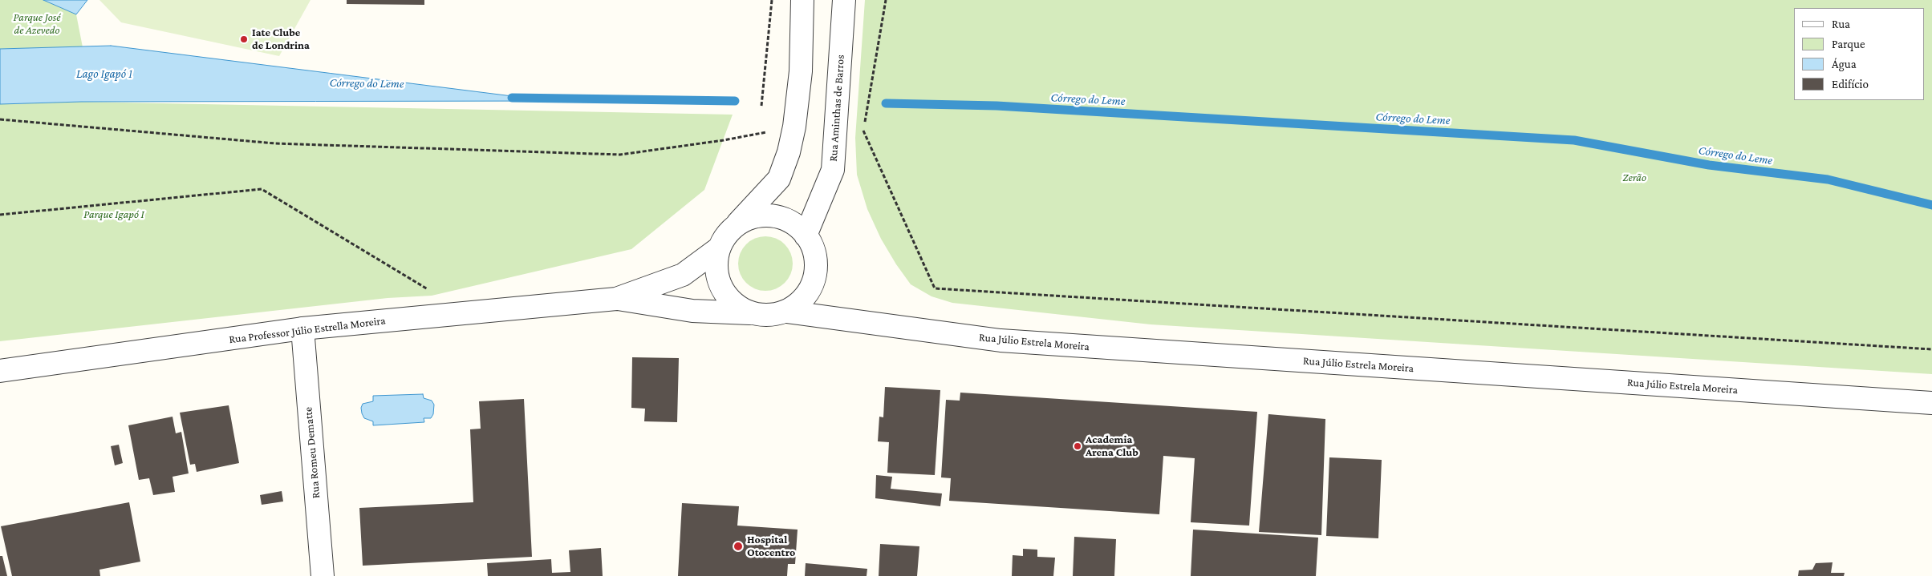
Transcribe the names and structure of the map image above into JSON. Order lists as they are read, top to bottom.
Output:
{
  "streets": {
    "street": [
      "Rua Aminthas de Barros",
      "Rua Professor Júlio Estrella Moreira",
      "Rua Júlio Estrela Moreira",
      "Rua Romeu Dematte"
    ]
  },
  "crossings": [
    ["Rua Aminthas de Barros", "Rua Professor Júlio Estrella Moreira"],
    ["Rua Aminthas de Barros", "Rua Júlio Estrela Moreira"],
    ["Rua Professor Júlio Estrella Moreira", "Rua Júlio Estrela Moreira"],
    ["Rua Professor Júlio Estrella Moreira", "Rua Romeu Dematte"]
  ],
  "water": ["Lago Igapó 1", "Córrego do Leme"],
  "parks": ["Parque José de Azevedo", "Zerão", "Parque Igapó I"],
  "places": ["Iate Clube de Londrina", "Academia Arena Club", "Hospital Otocentro"],
  "legend": [
    "Rua",
    "Parque",
    "Água",
    "Edifício"
  ]
}
